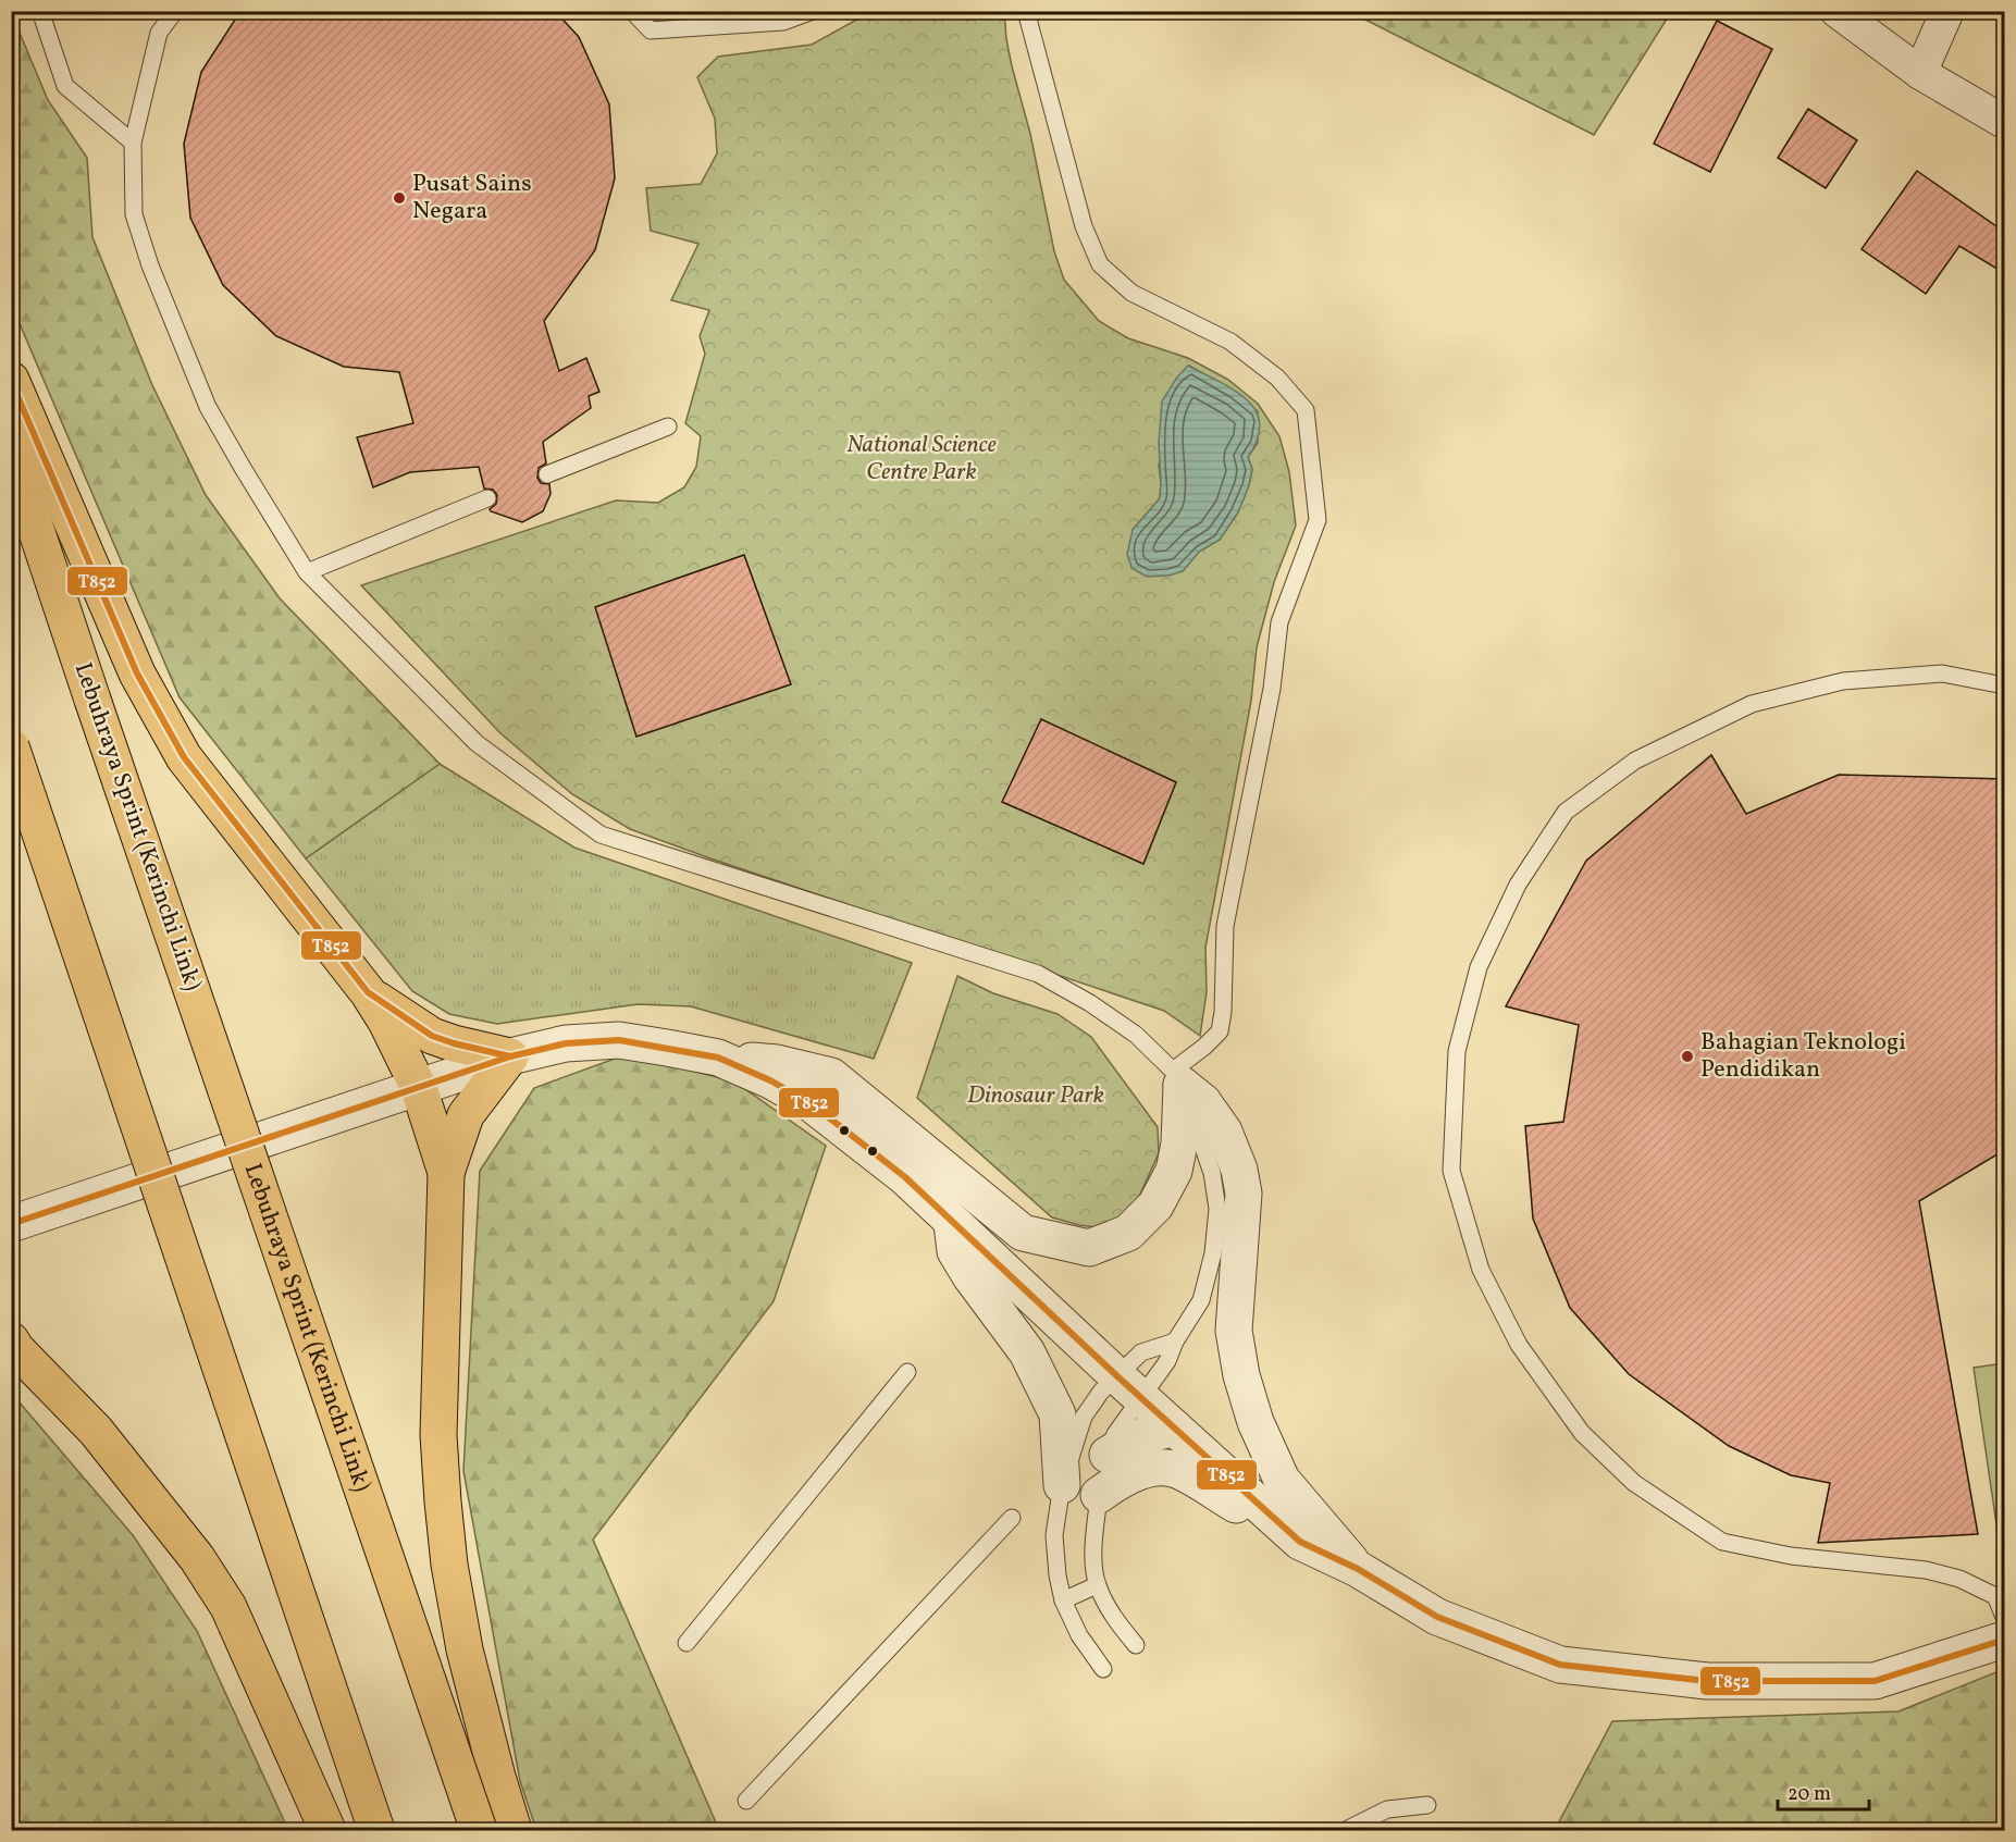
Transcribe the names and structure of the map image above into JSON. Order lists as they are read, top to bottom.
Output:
{
  "streets": {
    "highway": ["Lebuhraya Sprint (Kerinchi Link)"]
  },
  "parks": ["National Science Centre Park", "Dinosaur Park"],
  "places": ["Pusat Sains Negara", "Bahagian Teknologi Pendidikan"],
  "lines": ["transit line T852"],
  "scale_bar": "20 m"
}
